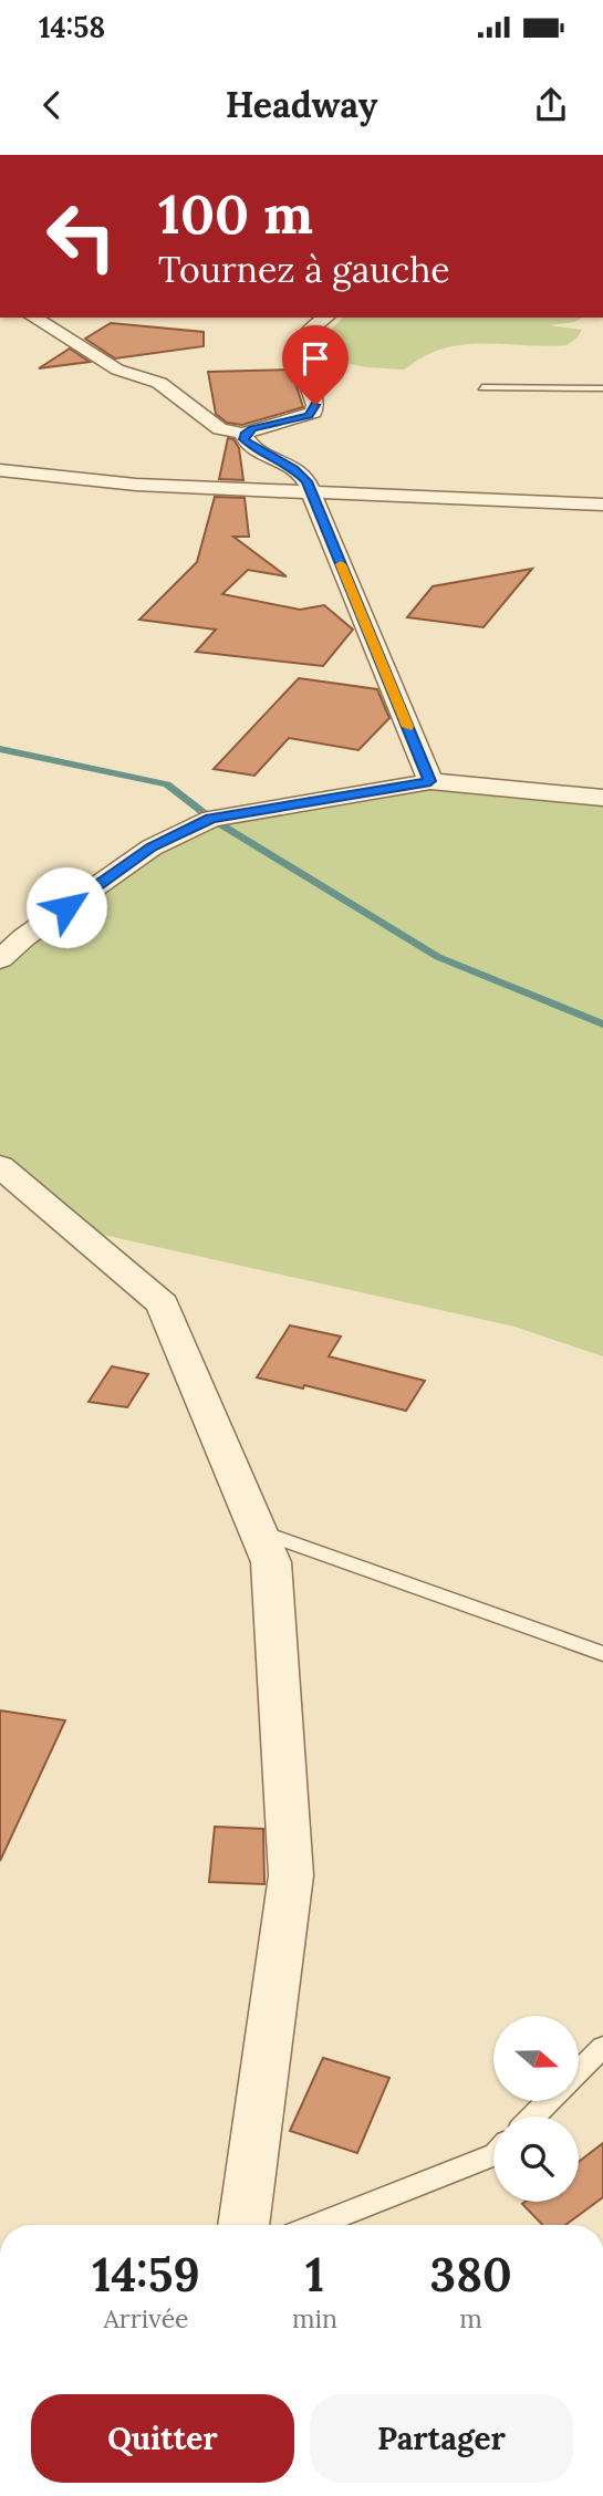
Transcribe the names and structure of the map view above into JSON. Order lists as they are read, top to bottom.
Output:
{
  "north": "right",
  "page": {
    "status": "14:58",
    "header": "Headway",
    "turn": ["100 m", "Tournez à gauche"],
    "eta": [
      "14:59",
      "Arrivée",
      "1",
      "min",
      "380",
      "m"
    ],
    "buttons": ["Quitter", "Partager"]
  }
}
